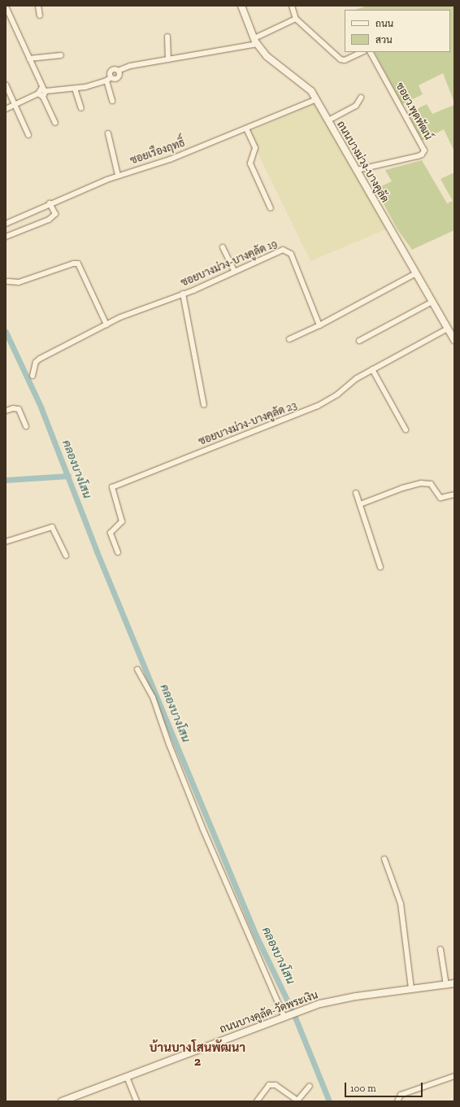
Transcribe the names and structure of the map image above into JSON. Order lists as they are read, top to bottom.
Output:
{
  "streets": {
    "street": [
      "ซอยว.พุดพัฒน์",
      "ซอยเรืองฤทธิ์",
      "ถนนบางม่วง-บางคูลัด",
      "ซอยบางม่วง-บางคูลัด 19",
      "ซอยบางม่วง-บางคูลัด 23",
      "ถนนบางคูลัด-วัดพระเงิน"
    ]
  },
  "crossings": [
    ["ซอยว.พุดพัฒน์", "ถนนบางม่วง-บางคูลัด"],
    ["ซอยเรืองฤทธิ์", "ถนนบางม่วง-บางคูลัด"],
    ["ถนนบางม่วง-บางคูลัด", "ซอยบางม่วง-บางคูลัด 23"]
  ],
  "districts": ["บ้านบางโสนพัฒนา 2"],
  "water": ["คลองบางโสน"],
  "legend": ["ถนน", "สวน"],
  "scale_bar": "100 m"
}
